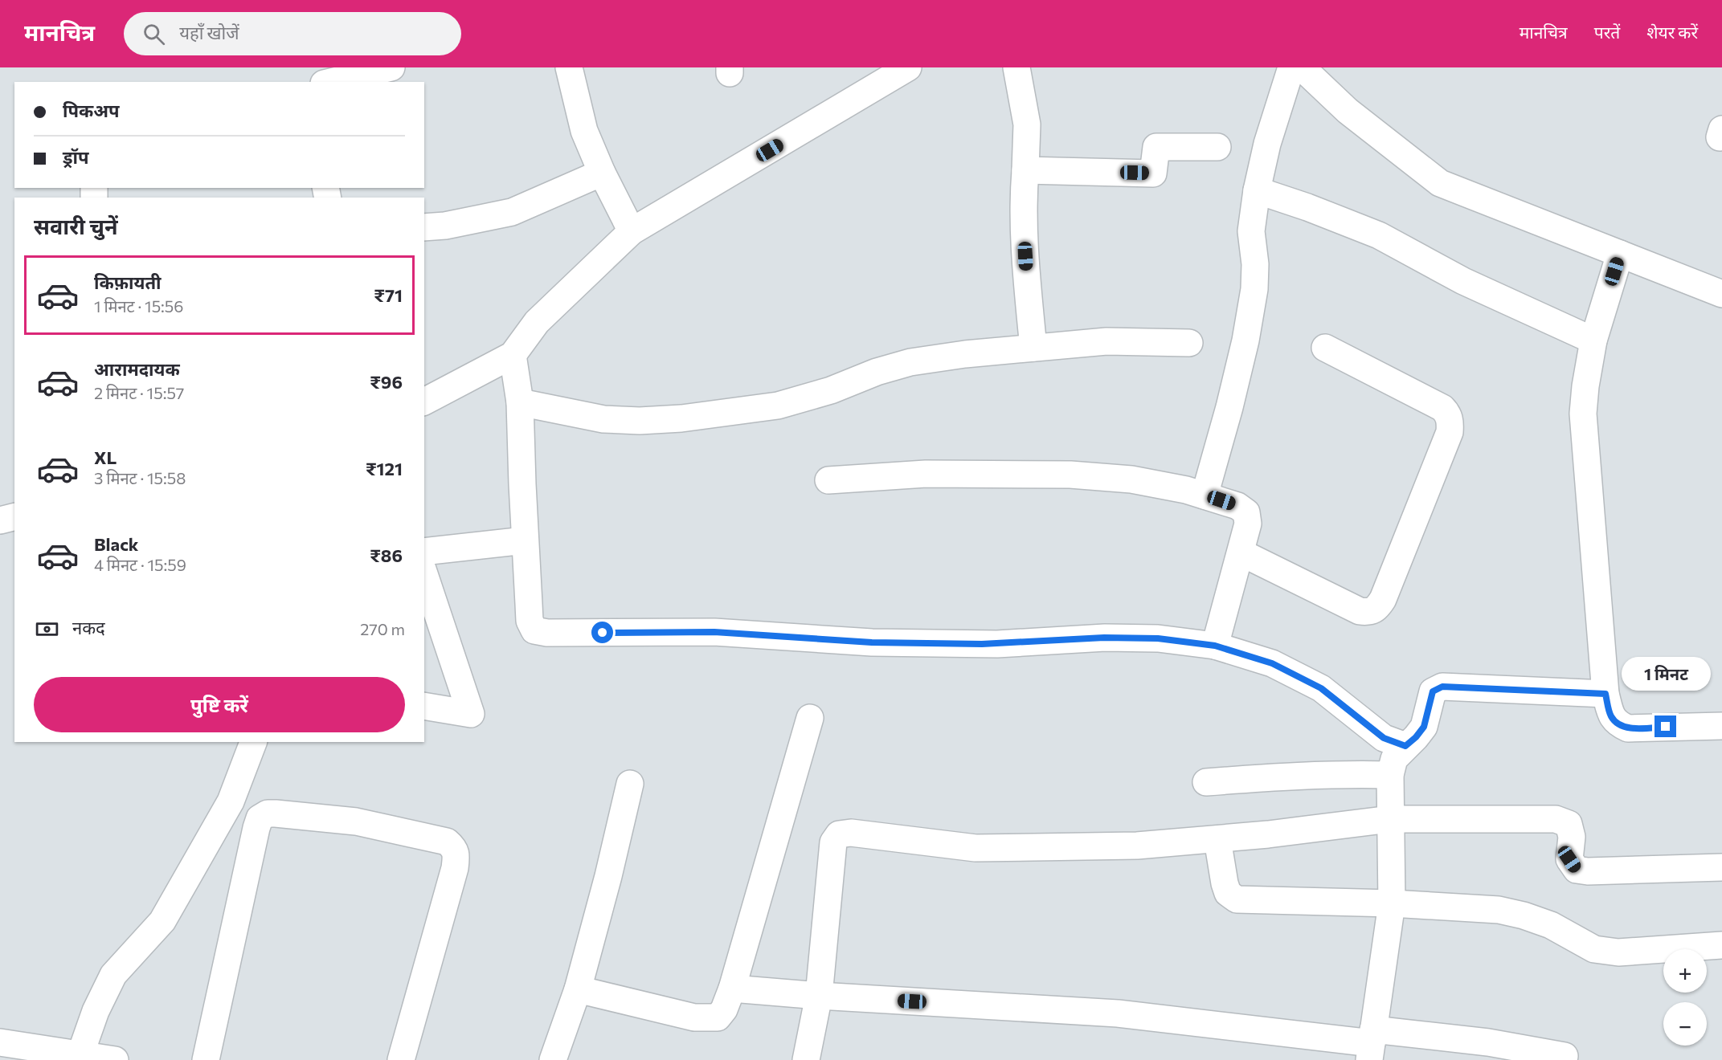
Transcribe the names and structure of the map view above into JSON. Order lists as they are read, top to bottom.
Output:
{
  "page": {
    "header": "मानचित्र",
    "search": "यहाँ खोजें",
    "nav": ["मानचित्र", "परतें", "शेयर करें"],
    "banner": ["पिकअप", "ड्रॉप"],
    "heading": "सवारी चुनें",
    "list": [
      {
        "name": "किफ़ायती",
        "note": "1 मिनट · 15:56",
        "value": "₹71"
      },
      {
        "name": "आरामदायक",
        "note": "2 मिनट · 15:57",
        "value": "₹96"
      },
      {
        "name": "XL",
        "note": "3 मिनट · 15:58",
        "value": "₹121"
      },
      {
        "name": "Black",
        "note": "4 मिनट · 15:59",
        "value": "₹86"
      }
    ],
    "pay": ["नकद", "270 m"],
    "bubble": "1 मिनट",
    "buttons": "पुष्टि करें",
    "map_buttons": ["+", "−"]
  }
}
